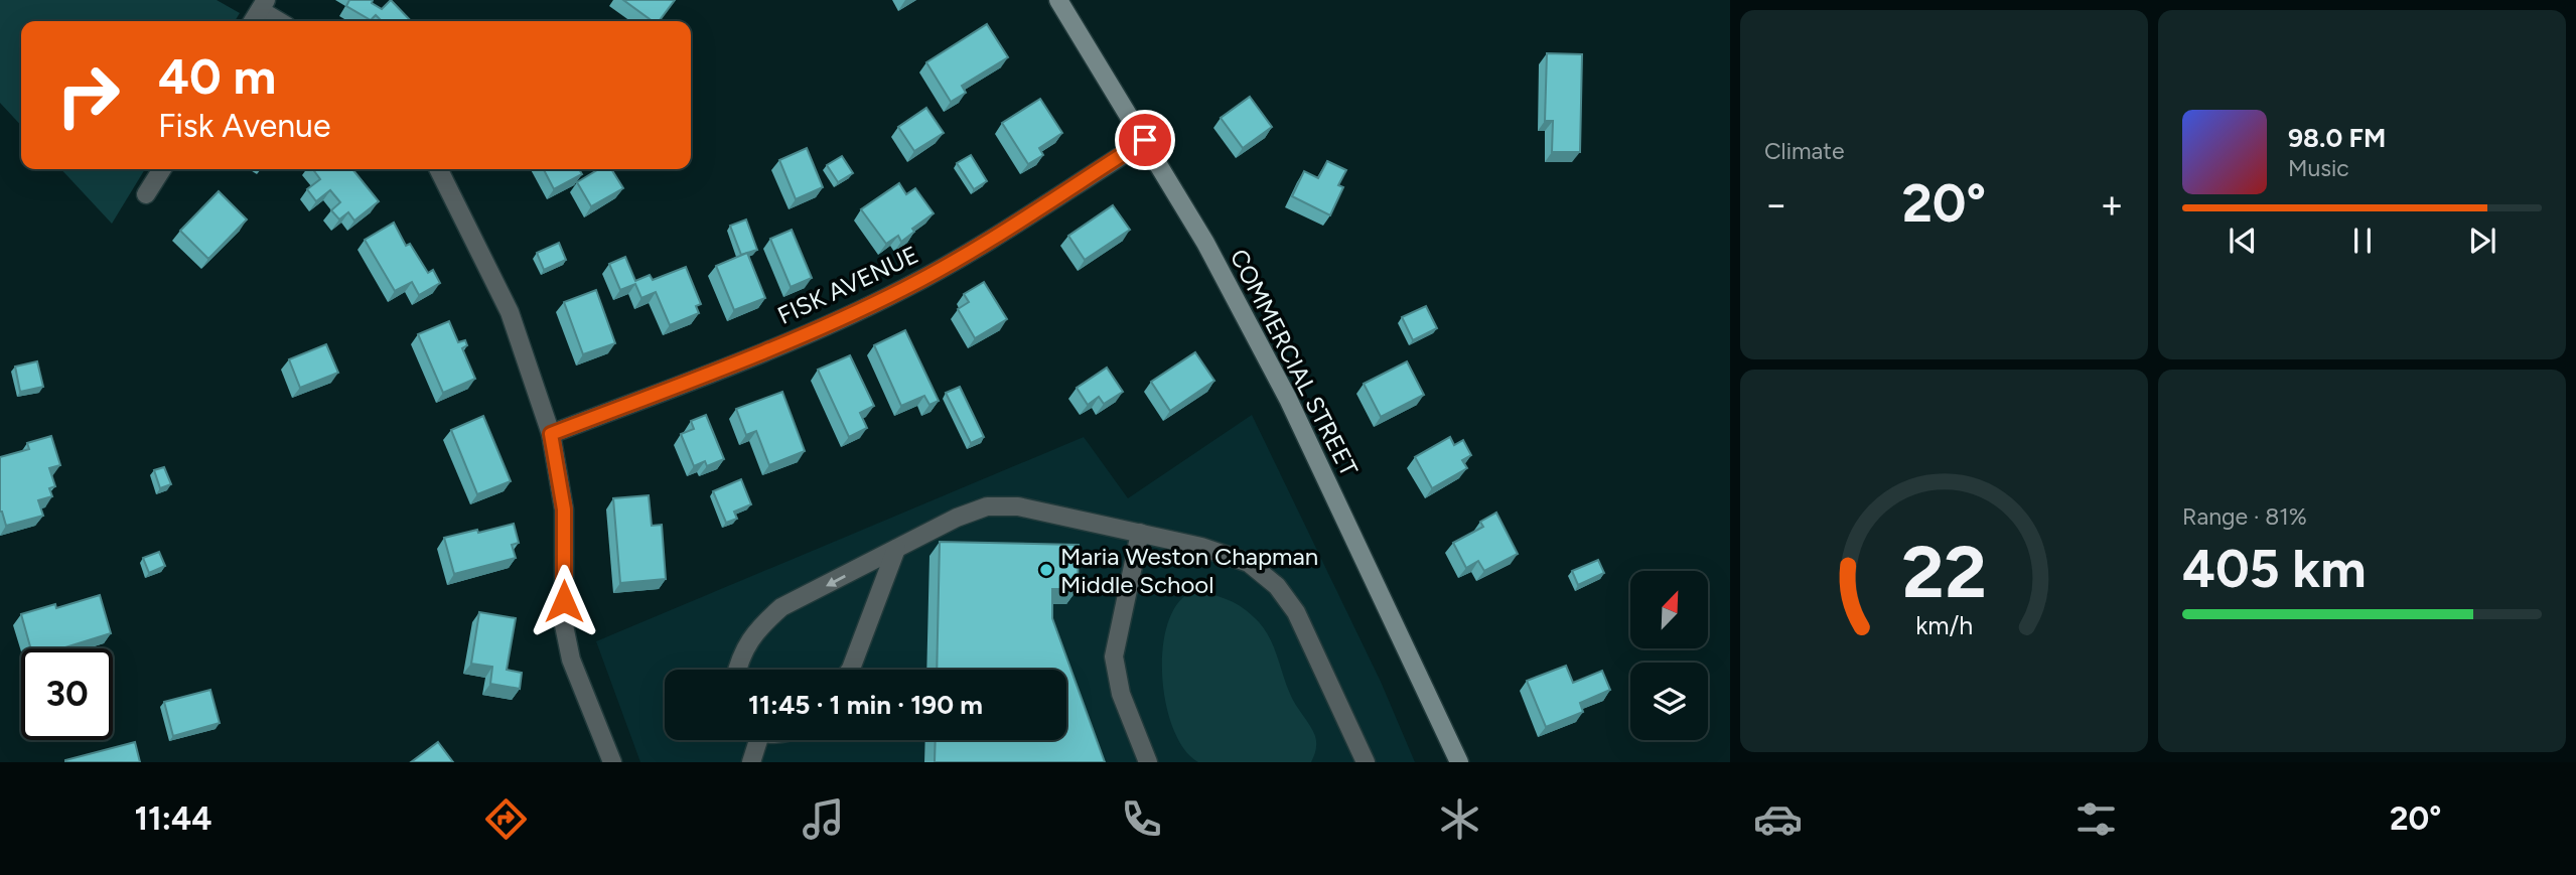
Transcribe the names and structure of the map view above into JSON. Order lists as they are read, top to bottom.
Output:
{
  "streets": {
    "main road": ["COMMERCIAL STREET"],
    "street": ["FISK AVENUE"]
  },
  "crossings": [
    ["FISK AVENUE", "COMMERCIAL STREET"]
  ],
  "places": ["Maria Weston Chapman Middle School"],
  "north": "top right",
  "page": {
    "tile": [
      "Climate",
      ["Range · 81%", "405 km"]
    ],
    "turn": ["40 m", "Fisk Avenue"],
    "song": ["98.0 FM", "Music"],
    "heat": ["−", "20°", "+"],
    "limit": "30",
    "trip": "11:45 · 1 min · 190 m",
    "tabs": ["11:44", "20°"],
    "gauge": ["22", "km/h"]
  }
}
